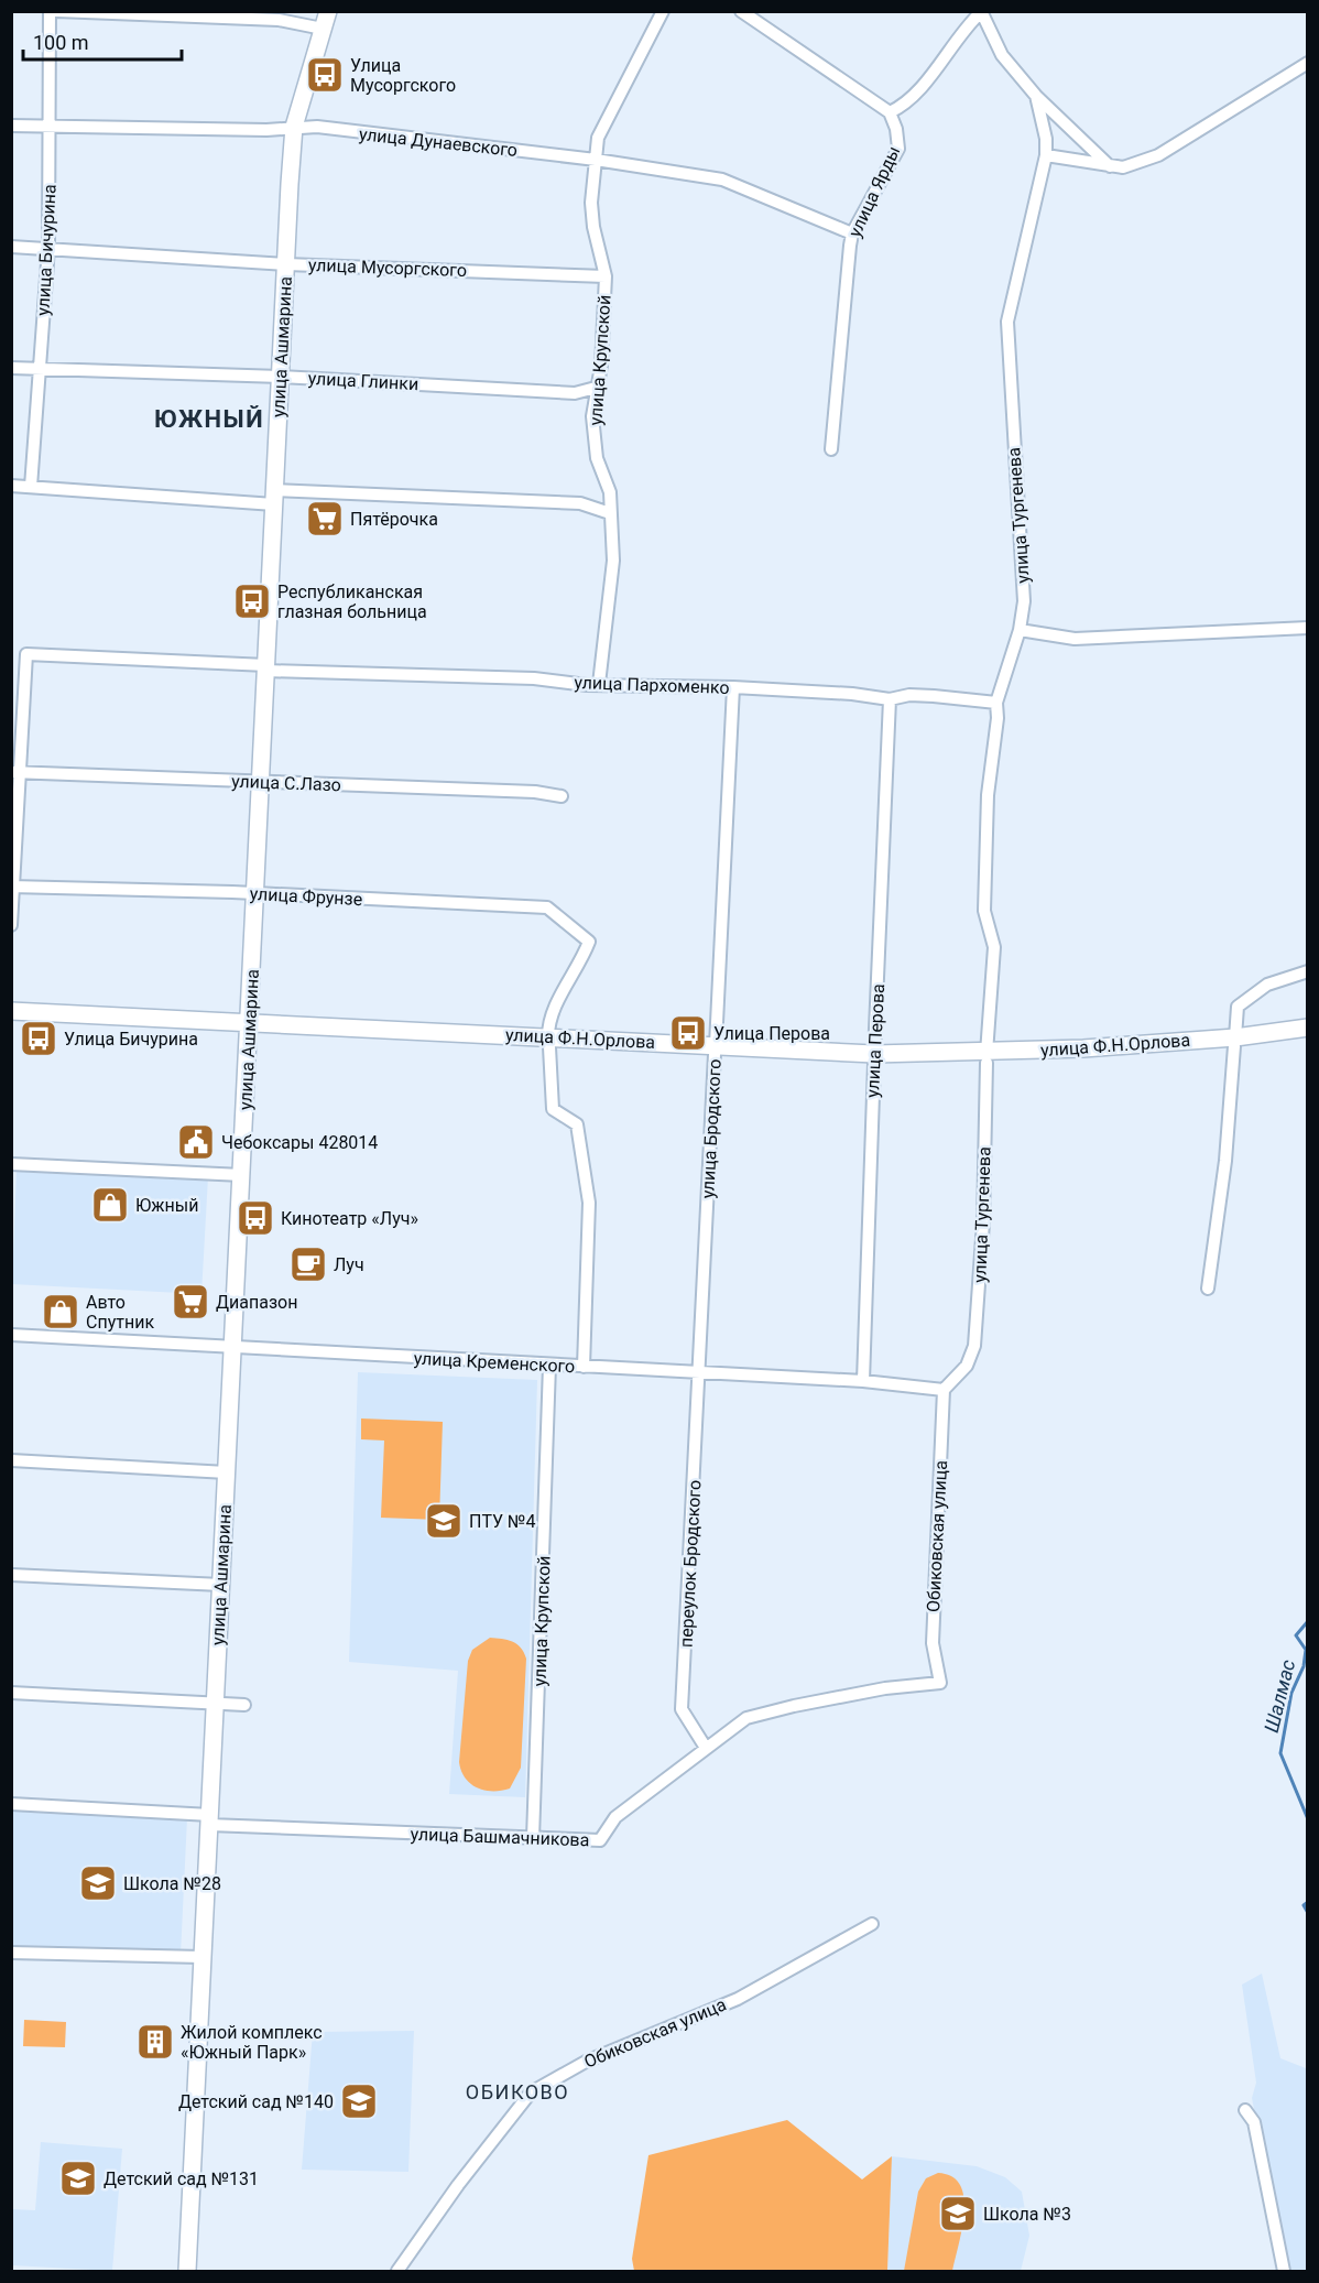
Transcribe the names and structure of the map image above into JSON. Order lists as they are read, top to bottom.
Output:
{
  "streets": {
    "street": [
      "улица Дунаевского",
      "улица Ярды",
      "улица Бичурина",
      "улица Мусоргского",
      "улица Ашмарина",
      "улица Крупской",
      "улица Глинки",
      "улица Тургенева",
      "улица Пархоменко",
      "улица С.Лазо",
      "улица Фрунзе",
      "улица Ф.Н.Орлова",
      "улица Перова",
      "улица Бродского",
      "улица Кременского",
      "Обиковская улица",
      "переулок Бродского",
      "улица Башмачникова"
    ]
  },
  "crossings": [
    ["улица Дунаевского", "улица Ярды"],
    ["улица Дунаевского", "улица Бичурина"],
    ["улица Дунаевского", "улица Ашмарина"],
    ["улица Дунаевского", "улица Крупской"],
    ["улица Бичурина", "улица Мусоргского"],
    ["улица Бичурина", "улица Глинки"],
    ["улица Мусоргского", "улица Ашмарина"],
    ["улица Мусоргского", "улица Крупской"],
    ["улица Ашмарина", "улица Глинки"],
    ["улица Ашмарина", "улица Пархоменко"],
    ["улица Ашмарина", "улица С.Лазо"],
    ["улица Ашмарина", "улица Фрунзе"],
    ["улица Ашмарина", "улица Ф.Н.Орлова"],
    ["улица Ашмарина", "улица Кременского"],
    ["улица Ашмарина", "улица Башмачникова"],
    ["улица Крупской", "улица Глинки"],
    ["улица Крупской", "улица Пархоменко"],
    ["улица Крупской", "улица Кременского"],
    ["улица Крупской", "улица Башмачникова"],
    ["улица Тургенева", "улица Пархоменко"],
    ["улица Тургенева", "улица Ф.Н.Орлова"],
    ["улица Тургенева", "улица Кременского"],
    ["улица Тургенева", "Обиковская улица"],
    ["улица Пархоменко", "улица С.Лазо"],
    ["улица Пархоменко", "улица Перова"],
    ["улица Пархоменко", "улица Бродского"],
    ["улица Фрунзе", "улица Ф.Н.Орлова"],
    ["улица Ф.Н.Орлова", "улица Перова"],
    ["улица Ф.Н.Орлова", "улица Бродского"],
    ["улица Перова", "улица Кременского"],
    ["улица Бродского", "улица Кременского"],
    ["улица Бродского", "переулок Бродского"],
    ["улица Кременского", "Обиковская улица"],
    ["улица Кременского", "переулок Бродского"],
    ["Обиковская улица", "улица Башмачникова"],
    ["переулок Бродского", "улица Башмачникова"]
  ],
  "districts": ["ЮЖНЫЙ", "ОБИКОВО"],
  "water": ["Шалмас"],
  "places": {
    "bus stop": [
      "Улица Мусоргского",
      "Республиканская глазная больница",
      "Улица Перова",
      "Улица Бичурина",
      "Кинотеатр «Луч»"
    ],
    "supermarket": ["Пятёрочка", "Диапазон"],
    "public building": ["Чебоксары 428014"],
    "shop": ["Южный", "Авто Спутник"],
    "cafe": ["Луч"],
    "school or university": [
      "ПТУ №4",
      "Школа №28",
      "Детский сад №140",
      "Детский сад №131",
      "Школа №3"
    ],
    "building": ["Жилой комплекс «Южный Парк»"]
  },
  "scale_bar": "100 m"
}
